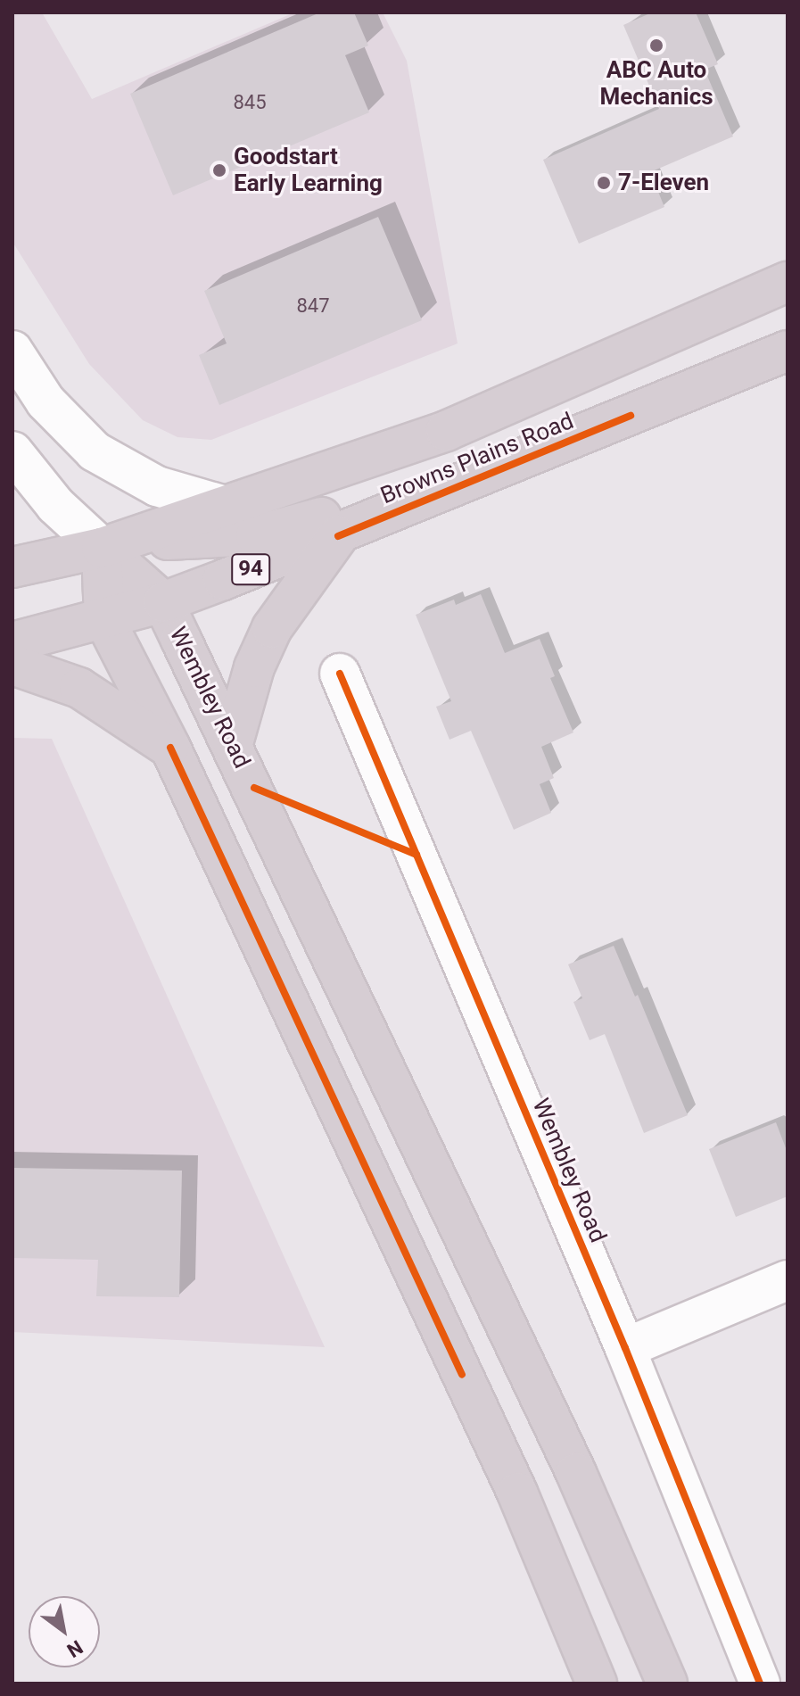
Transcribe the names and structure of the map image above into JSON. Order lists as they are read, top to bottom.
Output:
{
  "streets": {
    "main road": ["Browns Plains Road", "94", "Wembley Road"]
  },
  "crossings": [
    ["Browns Plains Road", "Wembley Road"]
  ],
  "places": ["ABC Auto Mechanics", "Goodstart Early Learning", "7-Eleven"],
  "house_numbers": ["845", "847"],
  "north": "bottom right"
}
